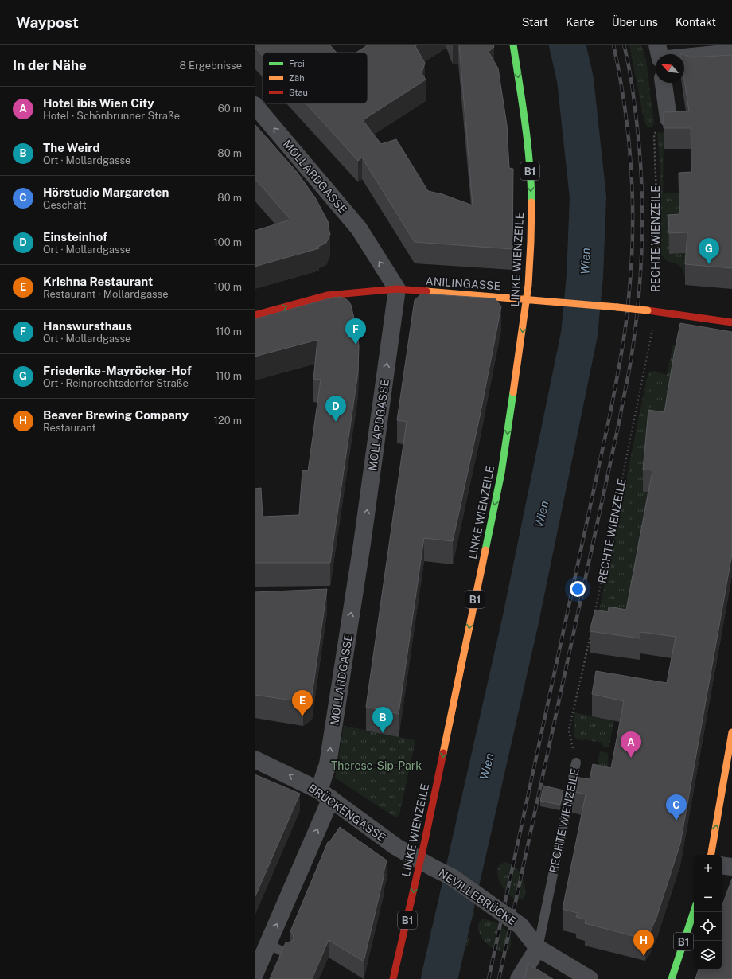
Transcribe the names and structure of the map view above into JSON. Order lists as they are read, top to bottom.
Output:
{
  "streets": {
    "main road": ["B1", "LINKE WIENZEILE", "ANILINGASSE"],
    "street": [
      "MOLLARDGASSE",
      "RECHTE WIENZEILE",
      "BRÜCKENGASSE",
      "NEVILLEBRÜCKE"
    ]
  },
  "crossings": [
    ["MOLLARDGASSE", "ANILINGASSE"],
    ["MOLLARDGASSE", "BRÜCKENGASSE"],
    ["RECHTE WIENZEILE", "ANILINGASSE"],
    ["RECHTE WIENZEILE", "NEVILLEBRÜCKE"],
    ["LINKE WIENZEILE", "ANILINGASSE"],
    ["LINKE WIENZEILE", "BRÜCKENGASSE"],
    ["LINKE WIENZEILE", "NEVILLEBRÜCKE"],
    ["BRÜCKENGASSE", "NEVILLEBRÜCKE"]
  ],
  "one_way": ["MOLLARDGASSE", "LINKE WIENZEILE", "BRÜCKENGASSE"],
  "water": ["Wien"],
  "parks": ["Therese-Sip-Park"],
  "legend": ["Frei", "Zäh", "Stau"],
  "north": "top left",
  "page": {
    "header": "Waypost",
    "nav": [
      "Start",
      "Karte",
      "Über uns",
      "Kontakt"
    ],
    "heading": ["In der Nähe", "8 Ergebnisse"],
    "list": [
      {
        "mark": "A",
        "name": "Hotel ibis Wien City",
        "note": "Hotel · Schönbrunner Straße",
        "value": "60 m"
      },
      {
        "mark": "B",
        "name": "The Weird",
        "note": "Ort · Mollardgasse",
        "value": "80 m"
      },
      {
        "mark": "C",
        "name": "Hörstudio Margareten",
        "note": "Geschäft",
        "value": "80 m"
      },
      {
        "mark": "D",
        "name": "Einsteinhof",
        "note": "Ort · Mollardgasse",
        "value": "100 m"
      },
      {
        "mark": "E",
        "name": "Krishna Restaurant",
        "note": "Restaurant · Mollardgasse",
        "value": "100 m"
      },
      {
        "mark": "F",
        "name": "Hanswursthaus",
        "note": "Ort · Mollardgasse",
        "value": "110 m"
      },
      {
        "mark": "G",
        "name": "Friederike-Mayröcker-Hof",
        "note": "Ort · Reinprechtsdorfer Straße",
        "value": "110 m"
      },
      {
        "mark": "H",
        "name": "Beaver Brewing Company",
        "note": "Restaurant",
        "value": "120 m"
      }
    ],
    "pins": [
      "G",
      "F",
      "D",
      "E",
      "B",
      "A",
      "C",
      "H"
    ],
    "map_buttons": ["+", "−"]
  }
}
